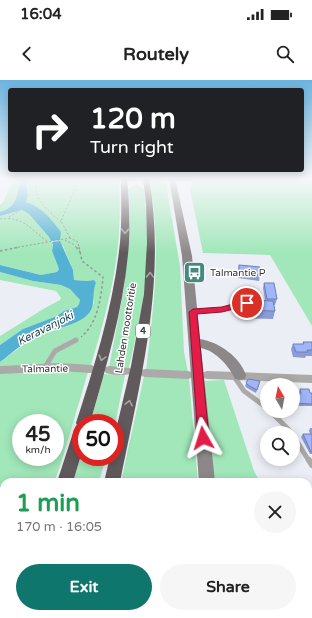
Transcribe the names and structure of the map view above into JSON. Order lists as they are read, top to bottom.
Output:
{
  "streets": {
    "highway": ["Lahden moottoritie", "4"],
    "street": ["Talmantie"]
  },
  "water": ["Keravanjoki"],
  "places": {
    "bus stop": ["Talmantie P"]
  },
  "north": "top",
  "page": {
    "status": "16:04",
    "header": "Routely",
    "turn": ["120 m", "Turn right"],
    "speed": "45 km/h",
    "limit": "50",
    "heading": ["1 min", "170 m · 16:05"],
    "buttons": ["Exit", "Share"]
  }
}
